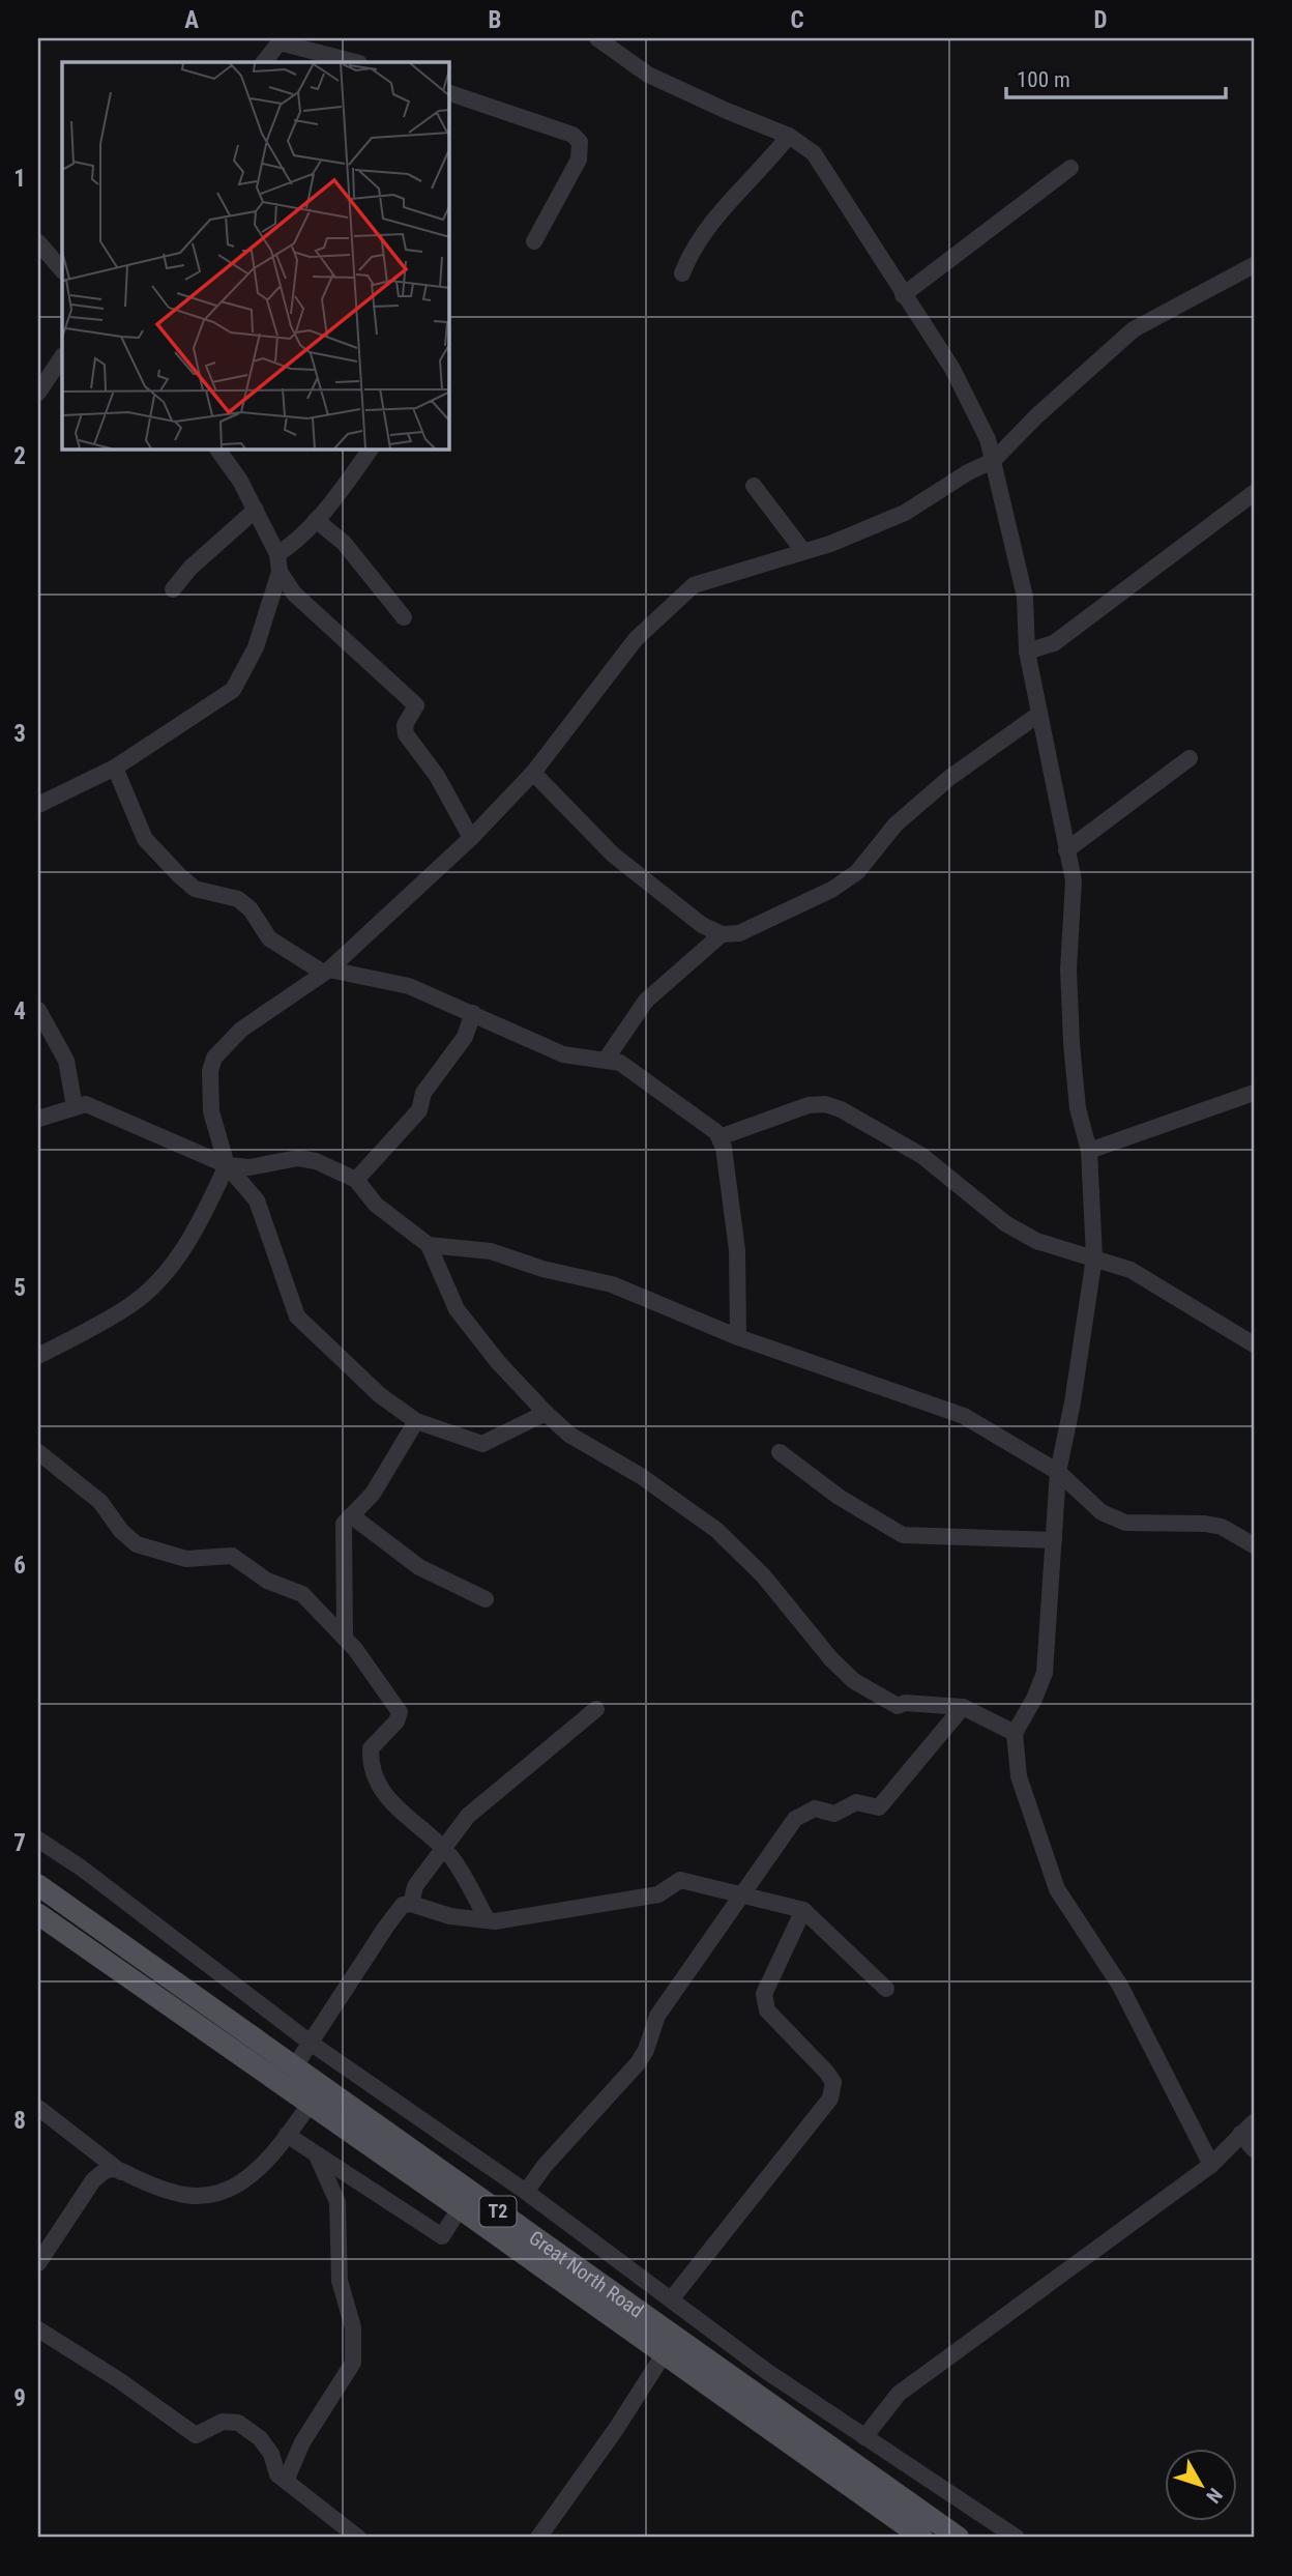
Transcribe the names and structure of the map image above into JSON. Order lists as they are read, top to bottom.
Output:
{
  "streets": {
    "main road": ["T2", "Great North Road"]
  },
  "scale_bar": "100 m",
  "north": "bottom right",
  "grid": {
    "columns": [
      "A",
      "B",
      "C",
      "D"
    ],
    "rows": [
      "1",
      "2",
      "3",
      "4",
      "5",
      "6",
      "7",
      "8",
      "9"
    ]
  }
}
